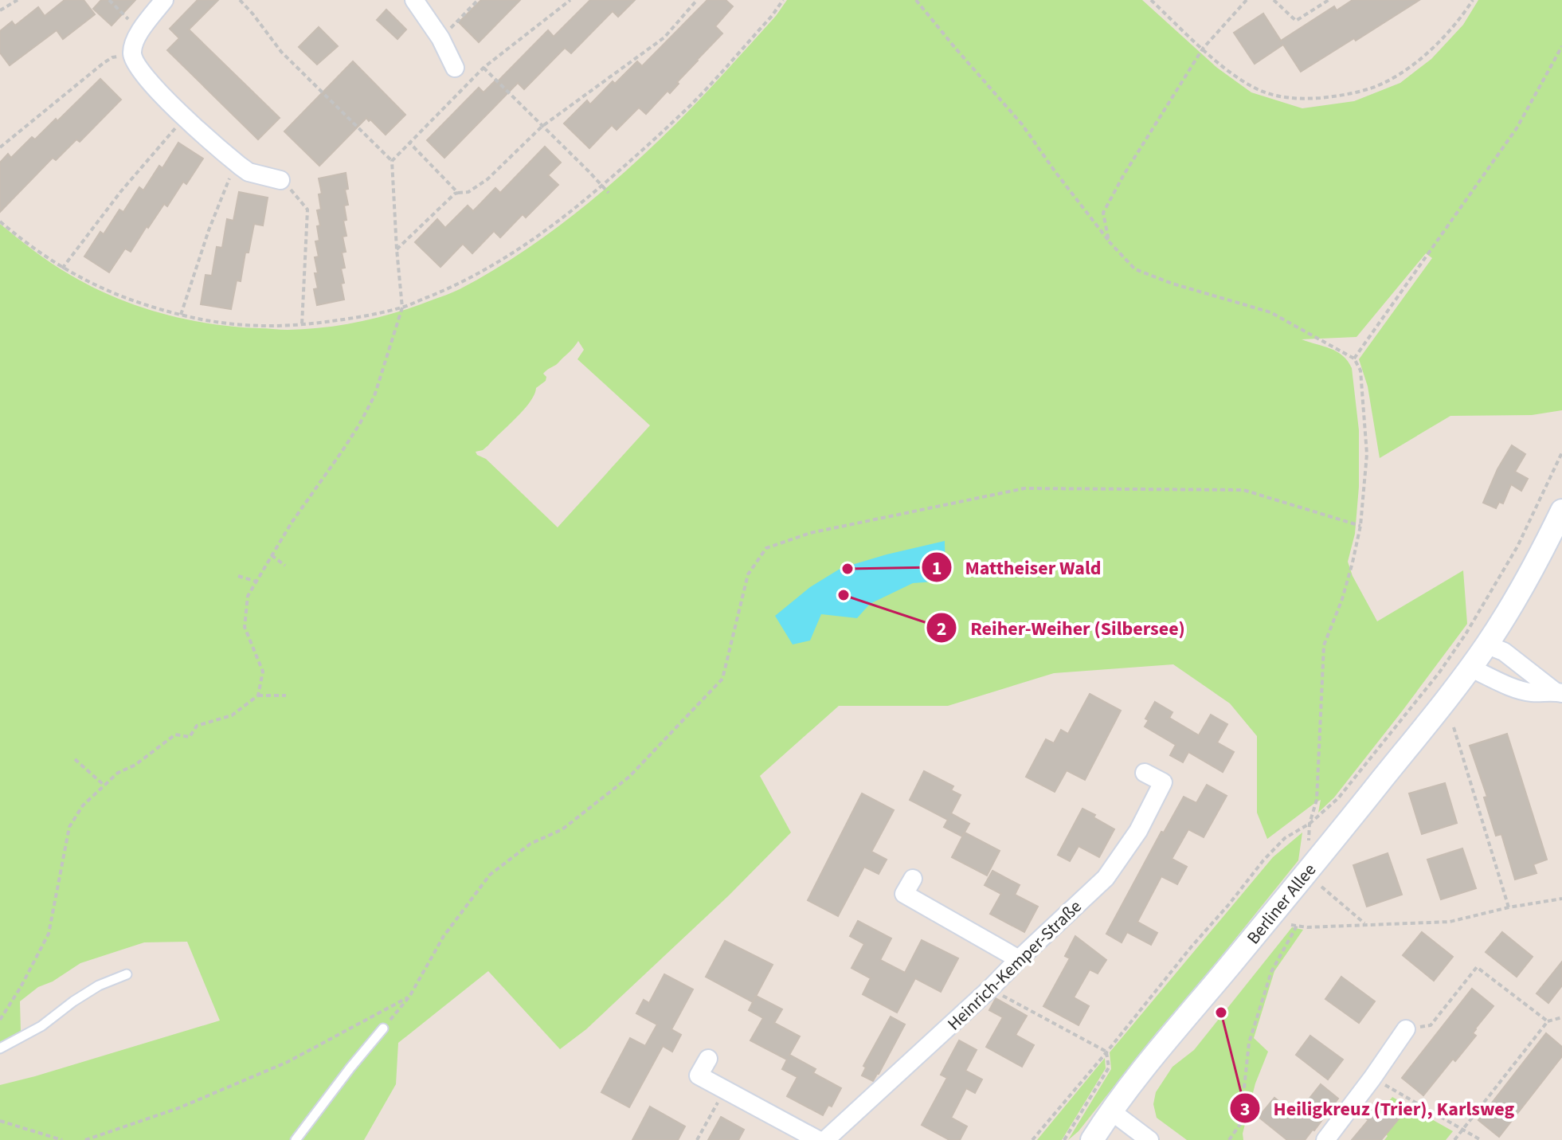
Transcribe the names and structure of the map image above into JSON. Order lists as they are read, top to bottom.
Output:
{
  "streets": {
    "street": ["Berliner Allee", "Heinrich-Kemper-Straße"]
  },
  "places": ["Mattheiser Wald", "Reiher-Weiher (Silbersee)", "Heiligkreuz (Trier), Karlsweg"]
}
